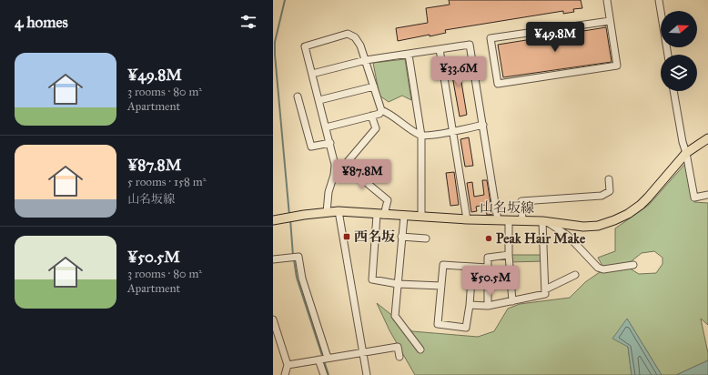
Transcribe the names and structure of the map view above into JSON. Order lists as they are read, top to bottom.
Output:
{
  "streets": {
    "main road": ["山名坂線"]
  },
  "places": {
    "transit": ["西名坂"],
    "other": ["Peak Hair Make"]
  },
  "north": "right",
  "page": {
    "heading": "4 homes",
    "price": [
      "¥49.8M",
      "¥33.6M",
      "¥87.8M",
      "¥50.5M"
    ],
    "list": [
      {
        "name": "¥49.8M",
        "note": "3 rooms · 80 m² · Apartment"
      },
      {
        "name": "¥87.8M",
        "note": "5 rooms · 158 m² · 山名坂線"
      },
      {
        "name": "¥50.5M",
        "note": "3 rooms · 80 m² · Apartment"
      }
    ]
  }
}
